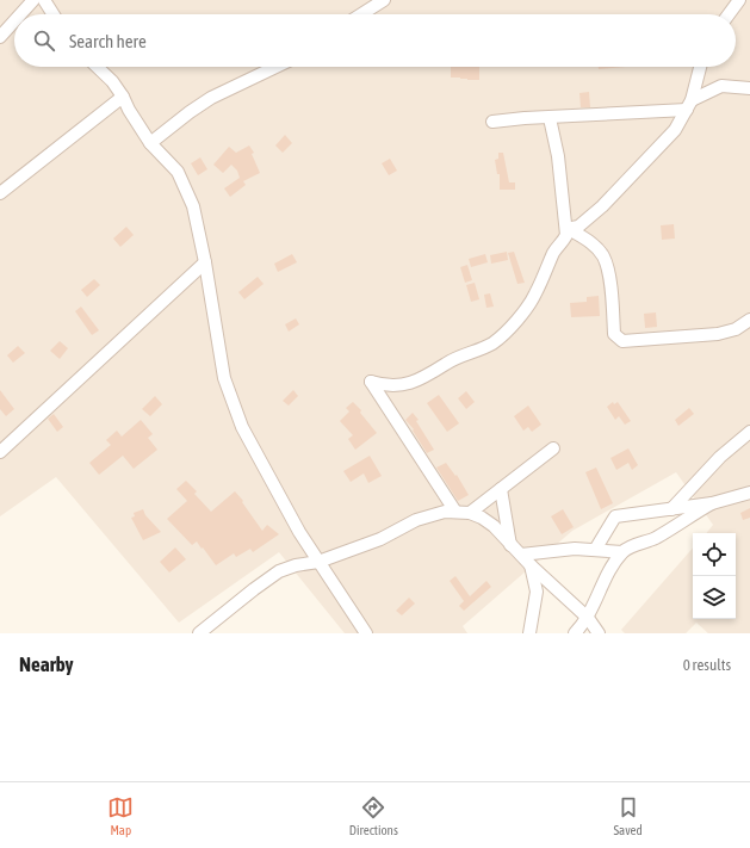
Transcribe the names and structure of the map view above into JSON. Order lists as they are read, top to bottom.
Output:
{
  "page": {
    "search": "Search here",
    "heading": ["Nearby", "0 results"],
    "nav": ["Map", "Directions", "Saved"]
  }
}
